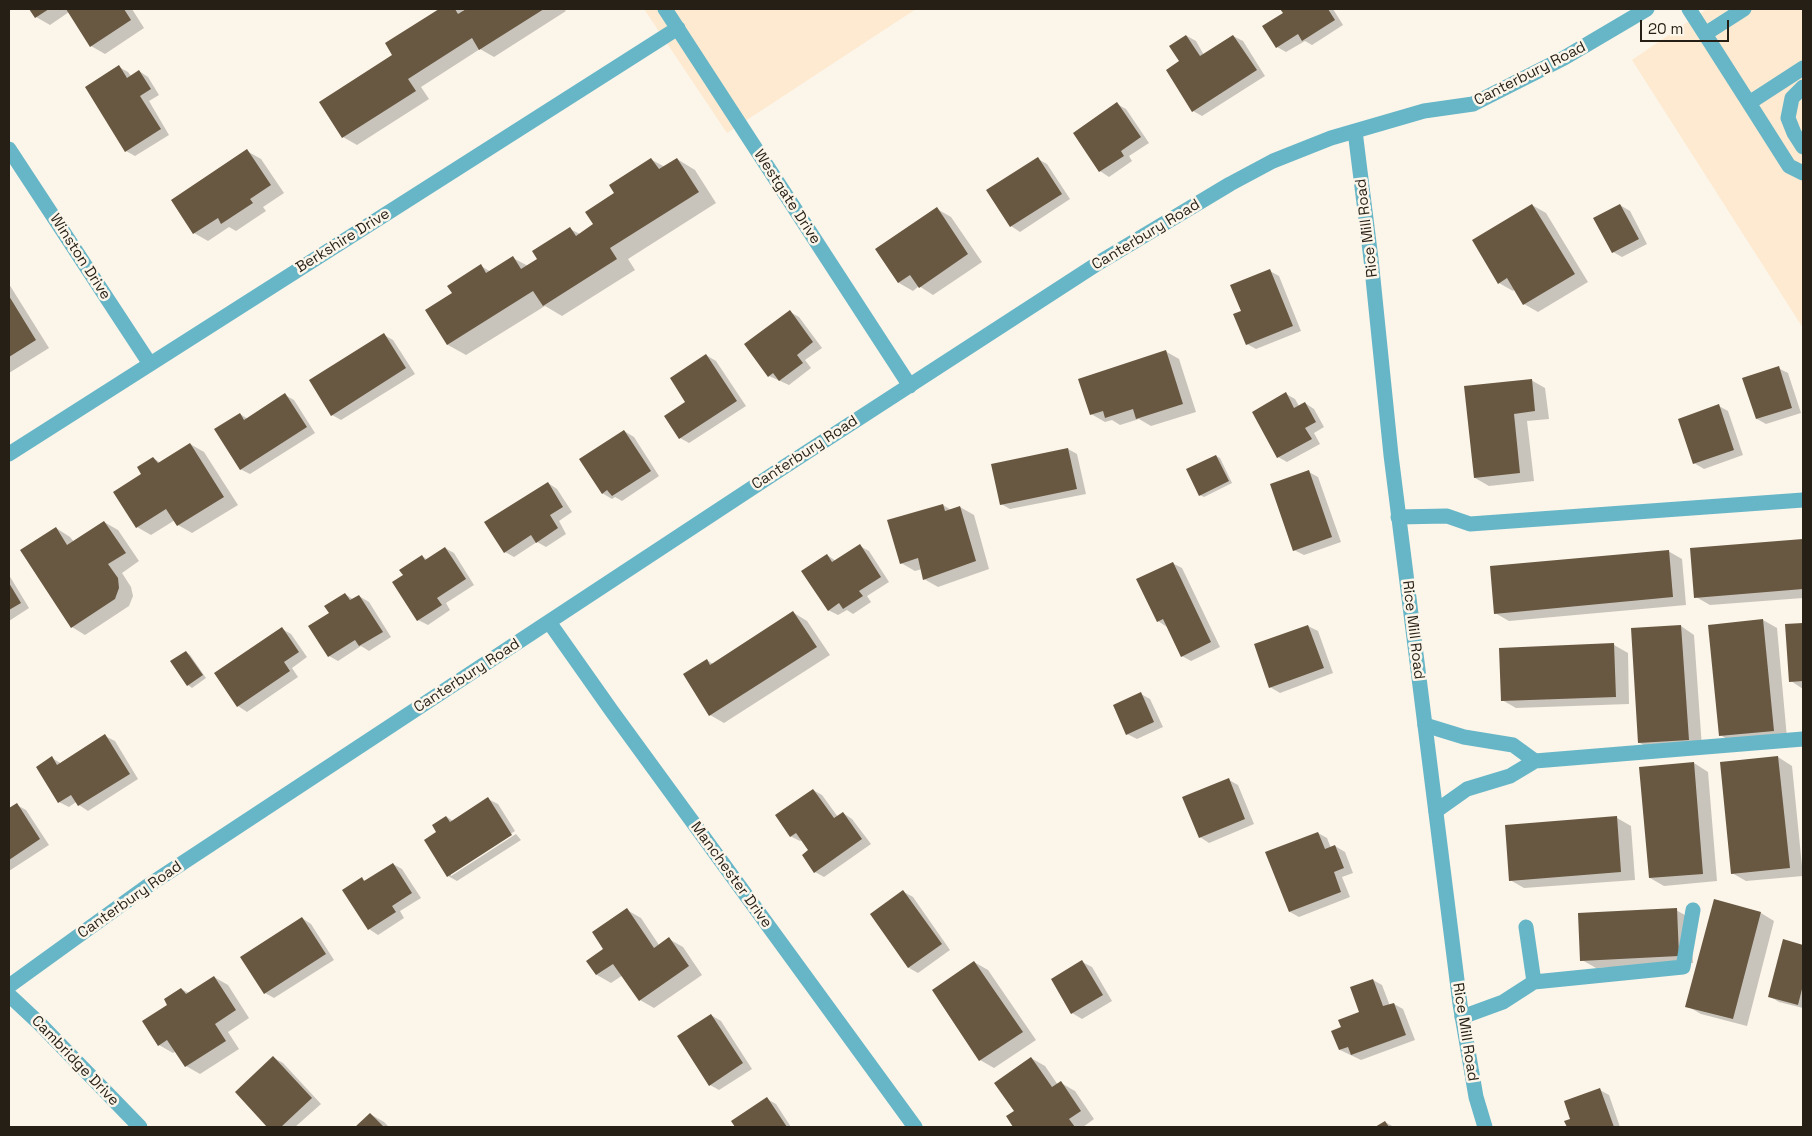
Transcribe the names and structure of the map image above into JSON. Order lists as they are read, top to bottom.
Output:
{
  "streets": {
    "street": [
      "Canterbury Road",
      "Westgate Drive",
      "Rice Mill Road",
      "Berkshire Drive",
      "Winston Drive",
      "Manchester Drive",
      "Cambridge Drive"
    ]
  },
  "crossings": [
    ["Canterbury Road", "Westgate Drive"],
    ["Canterbury Road", "Rice Mill Road"],
    ["Canterbury Road", "Manchester Drive"],
    ["Westgate Drive", "Berkshire Drive"],
    ["Berkshire Drive", "Winston Drive"]
  ],
  "scale_bar": "20 m"
}
